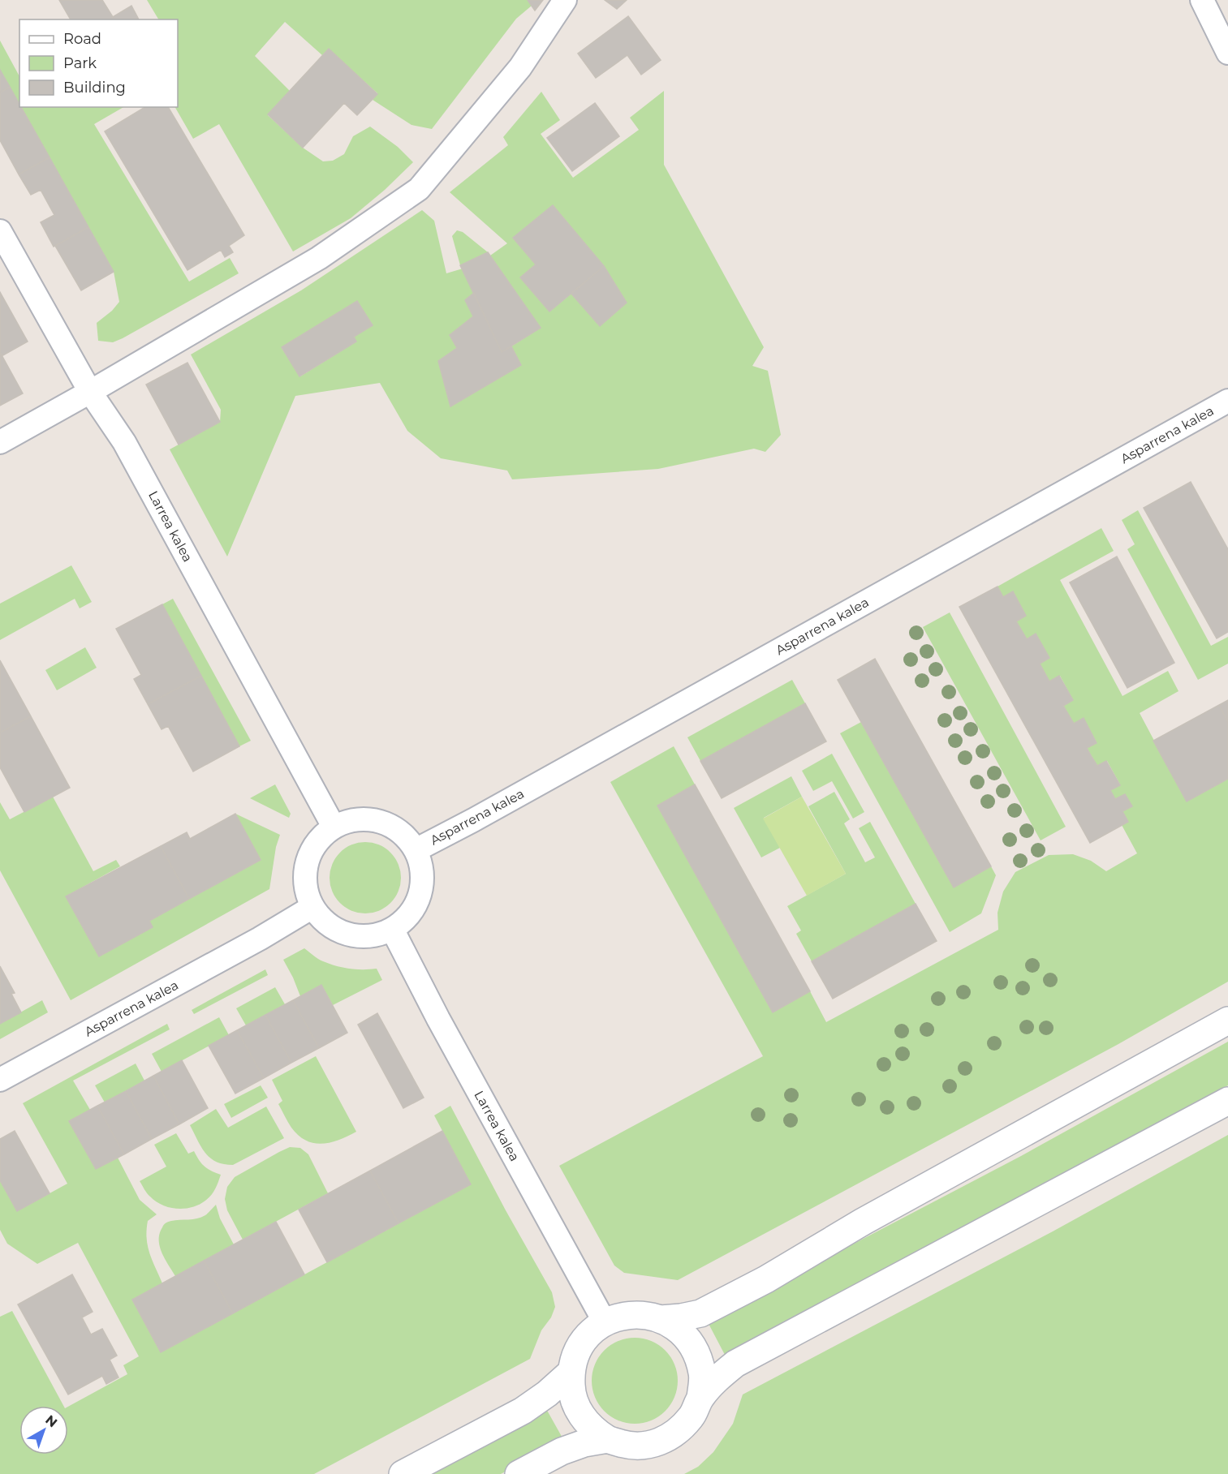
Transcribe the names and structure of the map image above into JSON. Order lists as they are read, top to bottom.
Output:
{
  "streets": {
    "street": ["Asparrena kalea", "Larrea kalea"]
  },
  "crossings": [
    ["Asparrena kalea", "Larrea kalea"]
  ],
  "legend": ["Road", "Park", "Building"],
  "north": "top right"
}
